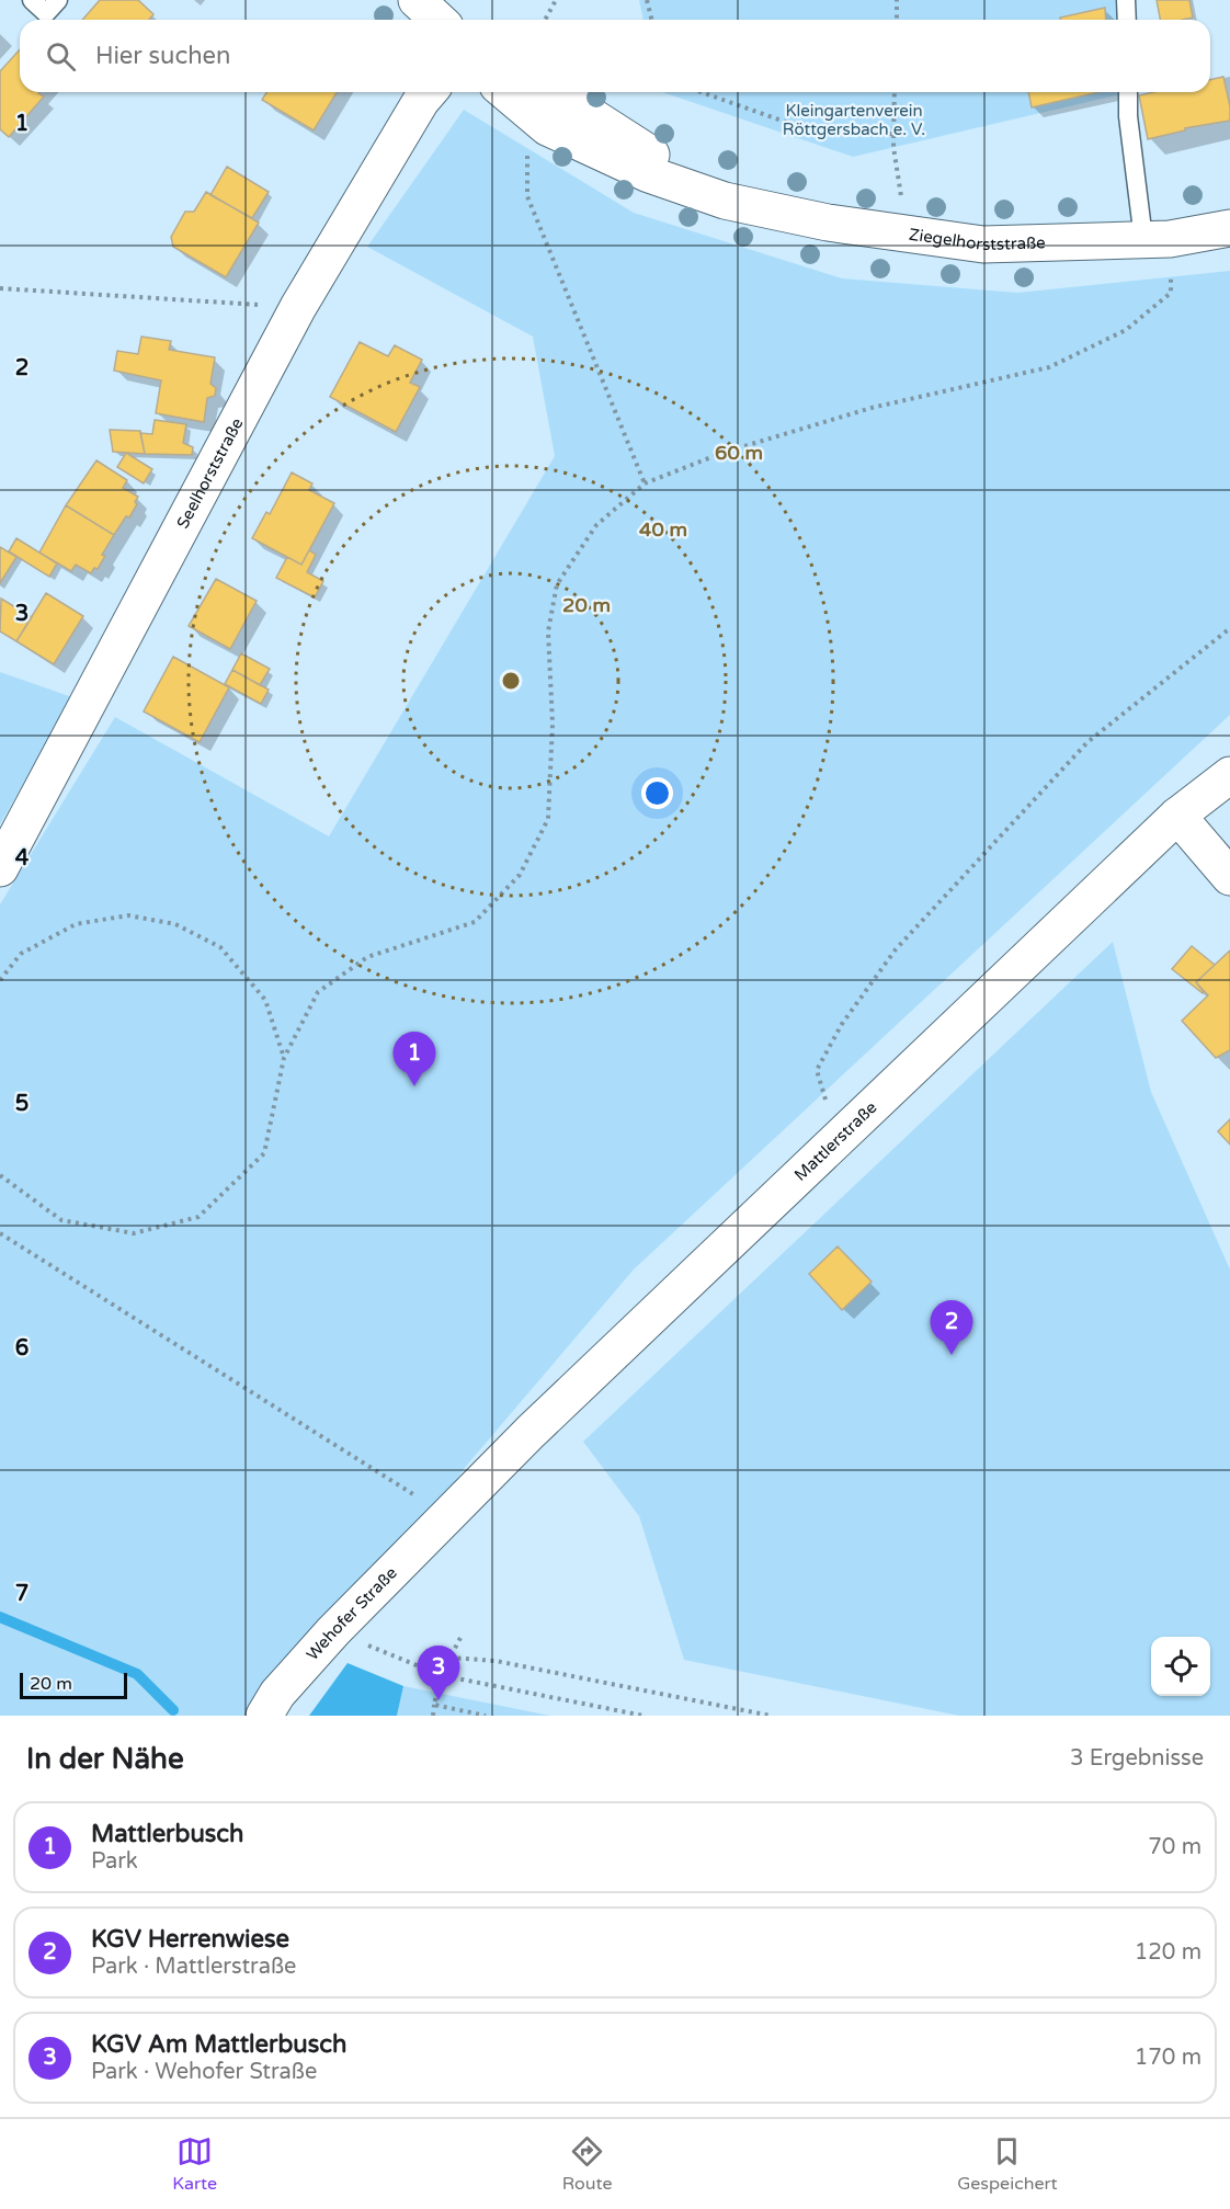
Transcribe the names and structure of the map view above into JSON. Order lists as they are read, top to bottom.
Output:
{
  "streets": {
    "street": [
      "Ziegelhorststraße",
      "Seelhorststraße",
      "Mattlerstraße",
      "Wehofer Straße"
    ]
  },
  "crossings": [
    ["Mattlerstraße", "Wehofer Straße"]
  ],
  "parks": ["Kleingartenverein Röttgersbach e. V."],
  "scale_bar": "20 m",
  "page": {
    "search": "Hier suchen",
    "pins": ["1", "2", "3"],
    "scale": "20 m",
    "heading": ["In der Nähe", "3 Ergebnisse"],
    "list": [
      {
        "mark": "1",
        "name": "Mattlerbusch",
        "note": "Park",
        "value": "70 m"
      },
      {
        "mark": "2",
        "name": "KGV Herrenwiese",
        "note": "Park · Mattlerstraße",
        "value": "120 m"
      },
      {
        "mark": "3",
        "name": "KGV Am Mattlerbusch",
        "note": "Park · Wehofer Straße",
        "value": "170 m"
      }
    ],
    "nav": ["Karte", "Route", "Gespeichert"]
  },
  "grid": {
    "rows": [
      "1",
      "2",
      "3",
      "4",
      "5",
      "6",
      "7"
    ]
  },
  "rings": ["60 m", "40 m", "20 m"]
}
